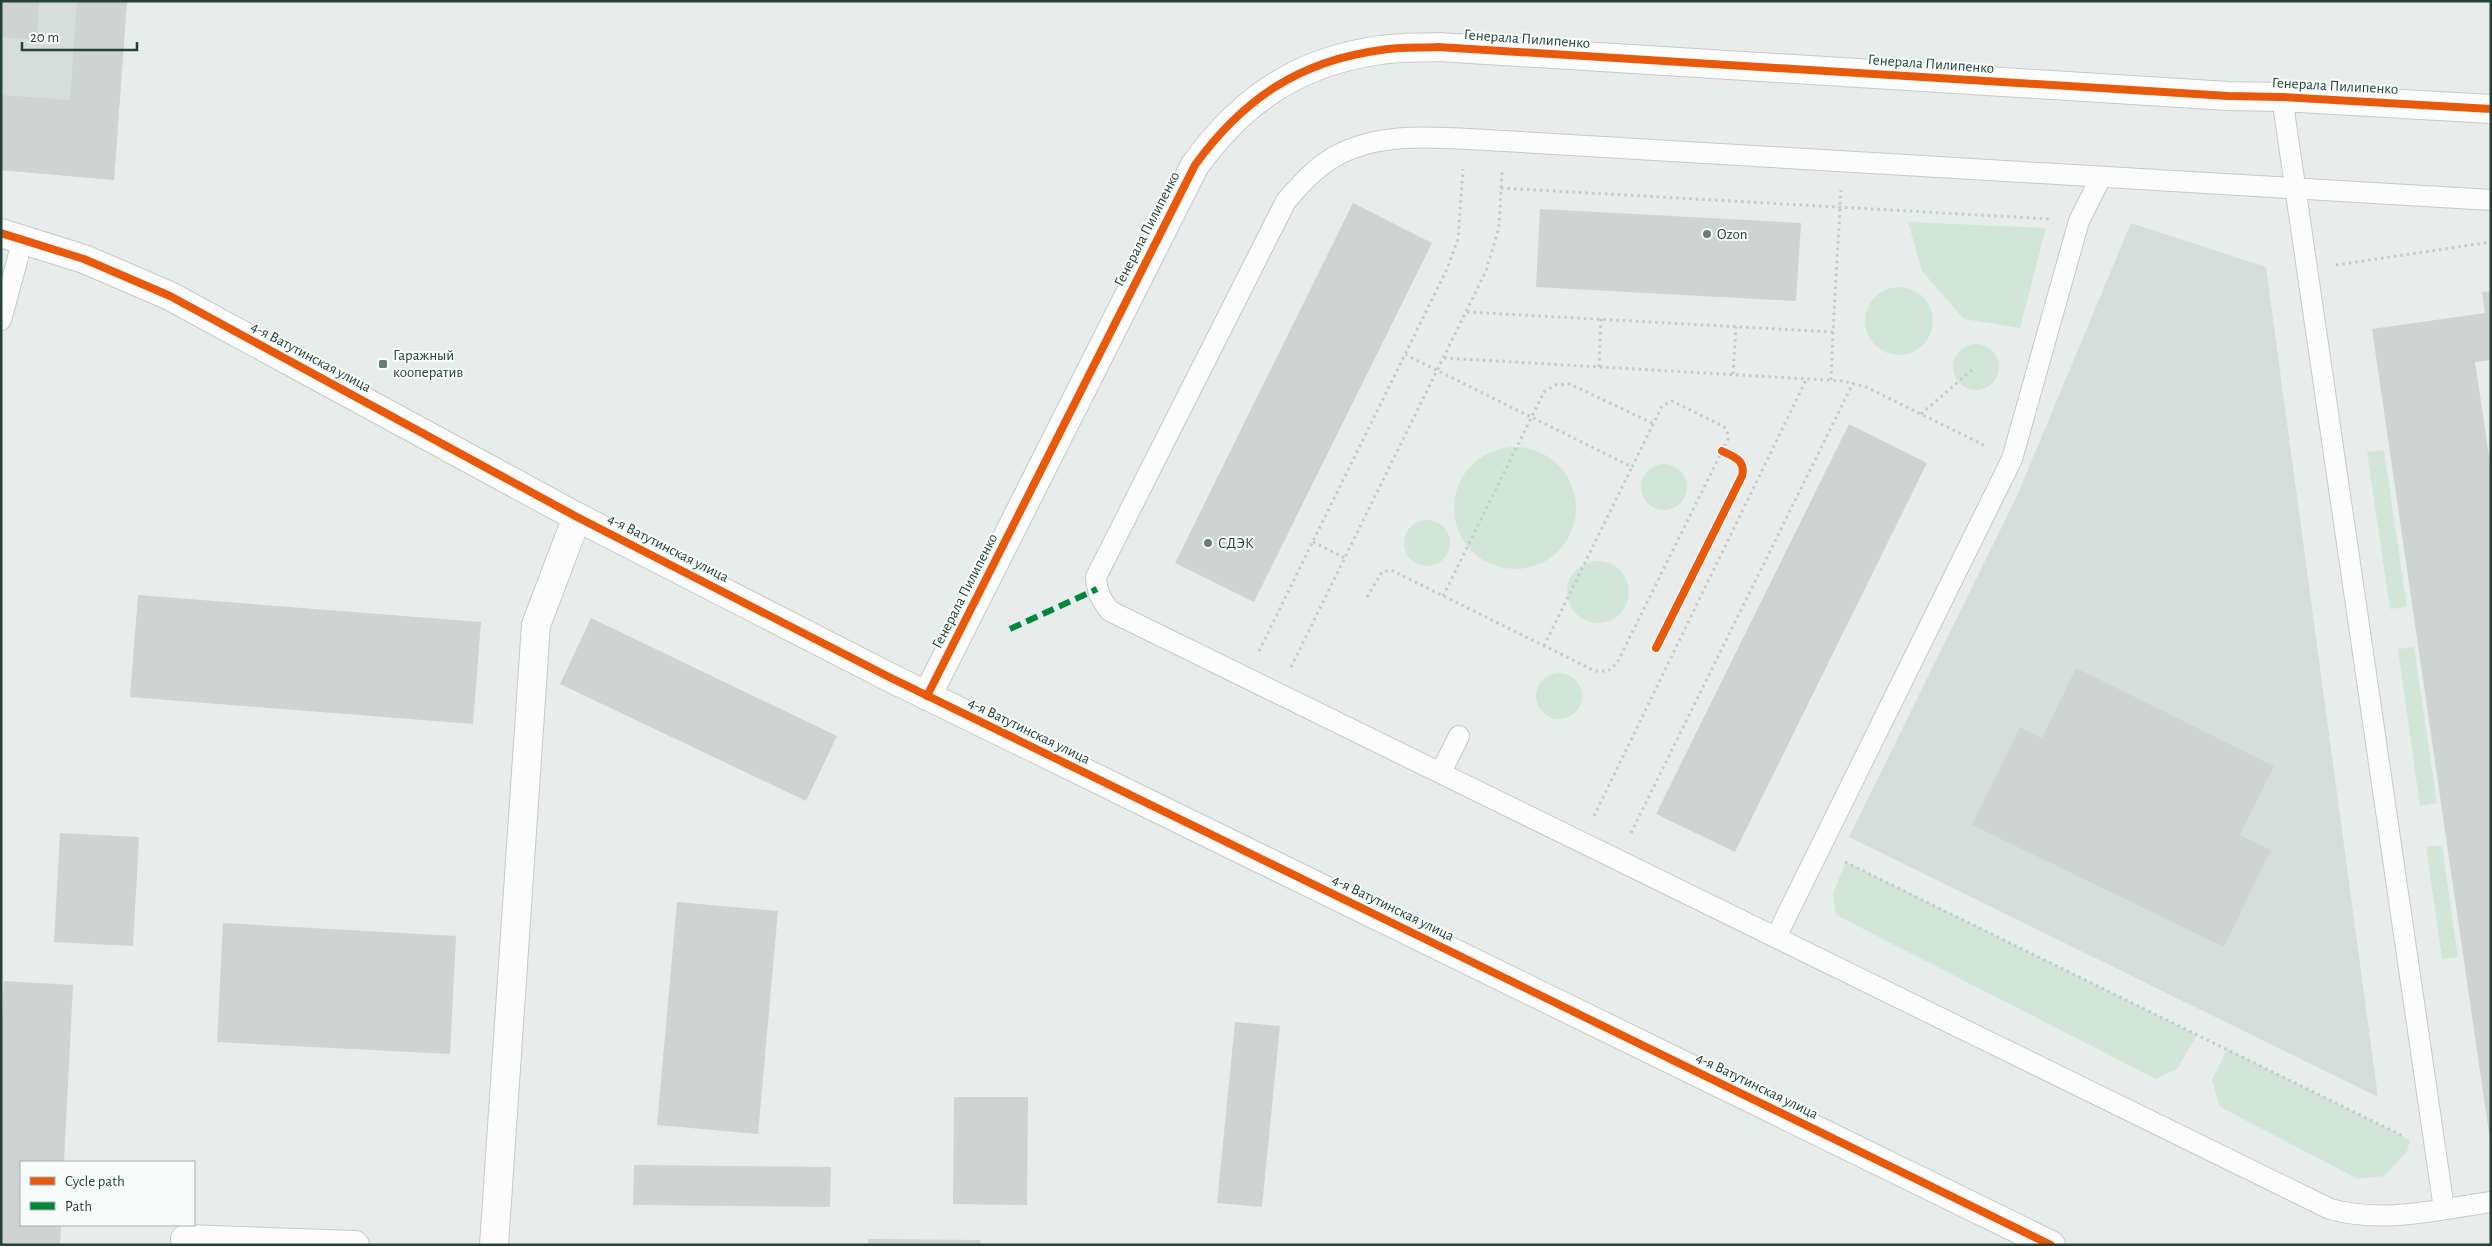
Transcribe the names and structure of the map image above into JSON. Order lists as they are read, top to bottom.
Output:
{
  "streets": {
    "street": ["Генерала Пилипенко", "4-я Ватутинская улица"]
  },
  "crossings": [
    ["Генерала Пилипенко", "4-я Ватутинская улица"]
  ],
  "places": {
    "other": ["Ozon", "СДЭК"],
    "transit": ["Гаражный кооператив"]
  },
  "legend": ["Cycle path", "Path"],
  "scale_bar": "20 m"
}
